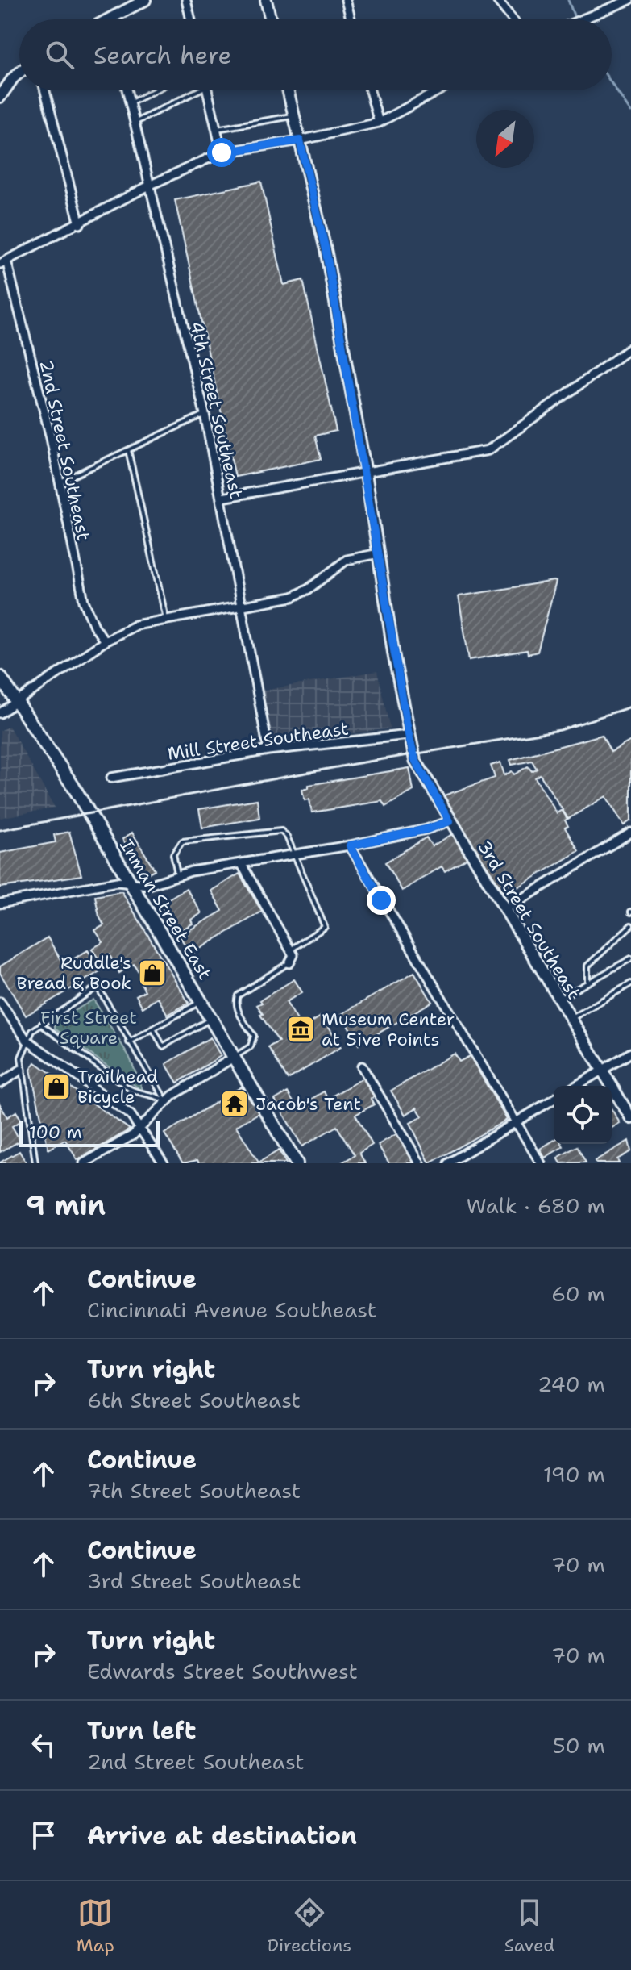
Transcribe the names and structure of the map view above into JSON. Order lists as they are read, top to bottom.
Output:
{
  "streets": {
    "main road": ["Inman Street East"],
    "street": [
      "4th Street Southeast",
      "2nd Street Southeast",
      "Mill Street Southeast",
      "3rd Street Southeast"
    ]
  },
  "crossings": [
    ["4th Street Southeast", "Mill Street Southeast"],
    ["Mill Street Southeast", "3rd Street Southeast"]
  ],
  "parks": ["First Street Square"],
  "places": {
    "shop": ["Ruddle's Bread & Book", "Trailhead Bicycle"],
    "museum": ["Museum Center at 5ive Points"],
    "temple": ["Jacob's Tent"]
  },
  "scale_bar": "100 m",
  "north": "bottom left",
  "page": {
    "search": "Search here",
    "scale": "100 m",
    "heading": ["9 min", "Walk · 680 m"],
    "list": [
      ["Continue", "Cincinnati Avenue Southeast", "60 m"],
      ["Turn right", "6th Street Southeast", "240 m"],
      ["Continue", "7th Street Southeast", "190 m"],
      ["Continue", "3rd Street Southeast", "70 m"],
      ["Turn right", "Edwards Street Southwest", "70 m"],
      ["Turn left", "2nd Street Southeast", "50 m"],
      "Arrive at destination"
    ],
    "nav": ["Map", "Directions", "Saved"]
  }
}
